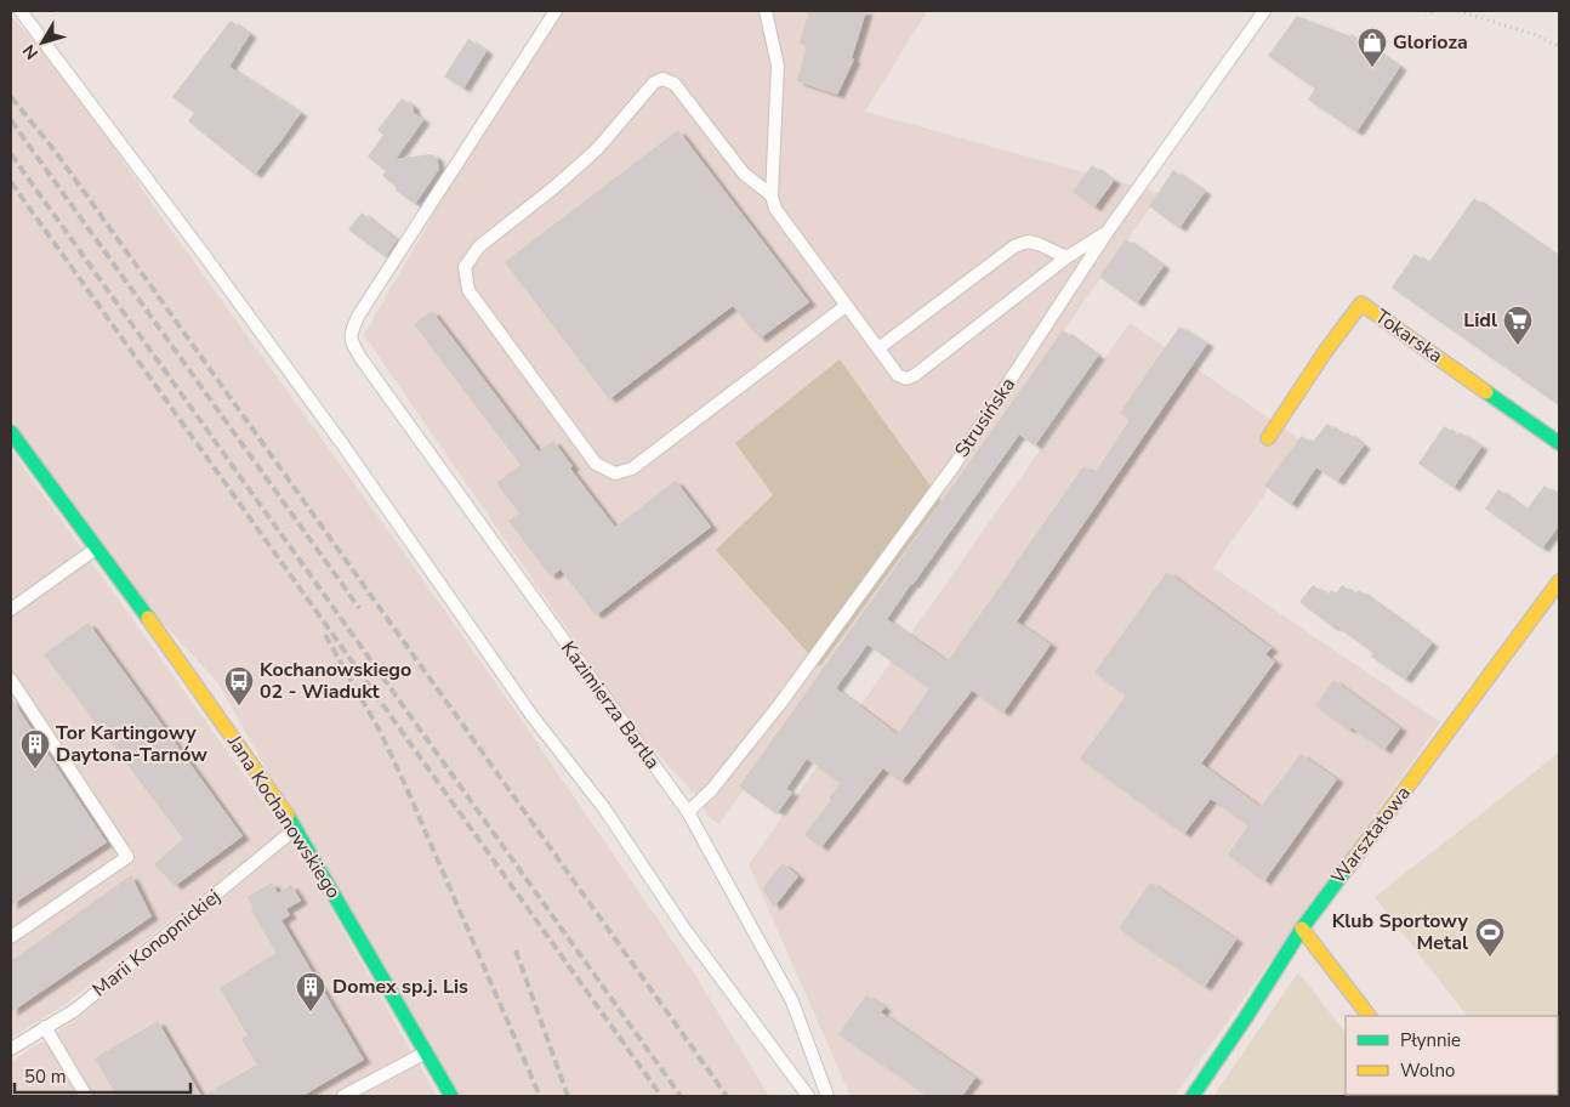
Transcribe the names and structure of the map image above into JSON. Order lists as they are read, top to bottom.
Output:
{
  "streets": {
    "street": ["Tokarska", "Jana Kochanowskiego", "Warsztatowa"],
    "lane": ["Strusińska", "Kazimierza Bartla", "Marii Konopnickiej"]
  },
  "crossings": [
    ["Strusińska", "Kazimierza Bartla"],
    ["Jana Kochanowskiego", "Marii Konopnickiej"]
  ],
  "places": {
    "shop": ["Glorioza"],
    "supermarket": ["Lidl"],
    "bus stop": ["Kochanowskiego 02 - Wiadukt"],
    "building": ["Tor Kartingowy Daytona-Tarnów", "Domex sp.j. Lis"],
    "sports": ["Klub Sportowy Metal"]
  },
  "legend": ["Płynnie", "Wolno"],
  "scale_bar": "50 m",
  "north": "bottom left"
}
